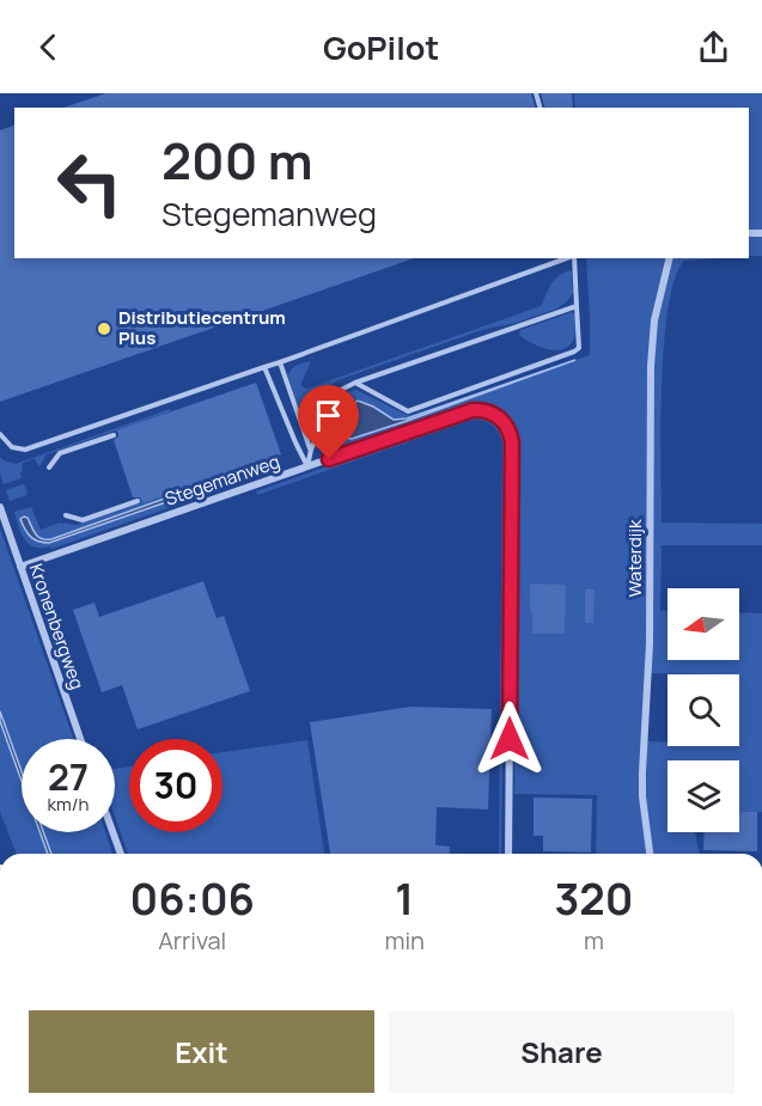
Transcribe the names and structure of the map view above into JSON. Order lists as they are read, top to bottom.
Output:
{
  "streets": {
    "street": ["Stegemanweg", "Waterdijk", "Kronenbergweg"]
  },
  "crossings": [
    ["Stegemanweg", "Kronenbergweg"]
  ],
  "places": ["Distributiecentrum Plus"],
  "north": "left",
  "page": {
    "header": "GoPilot",
    "turn": ["200 m", "Stegemanweg"],
    "speed": "27 km/h",
    "limit": "30",
    "eta": [
      "06:06",
      "Arrival",
      "1",
      "min",
      "320",
      "m"
    ],
    "buttons": ["Exit", "Share"]
  }
}
